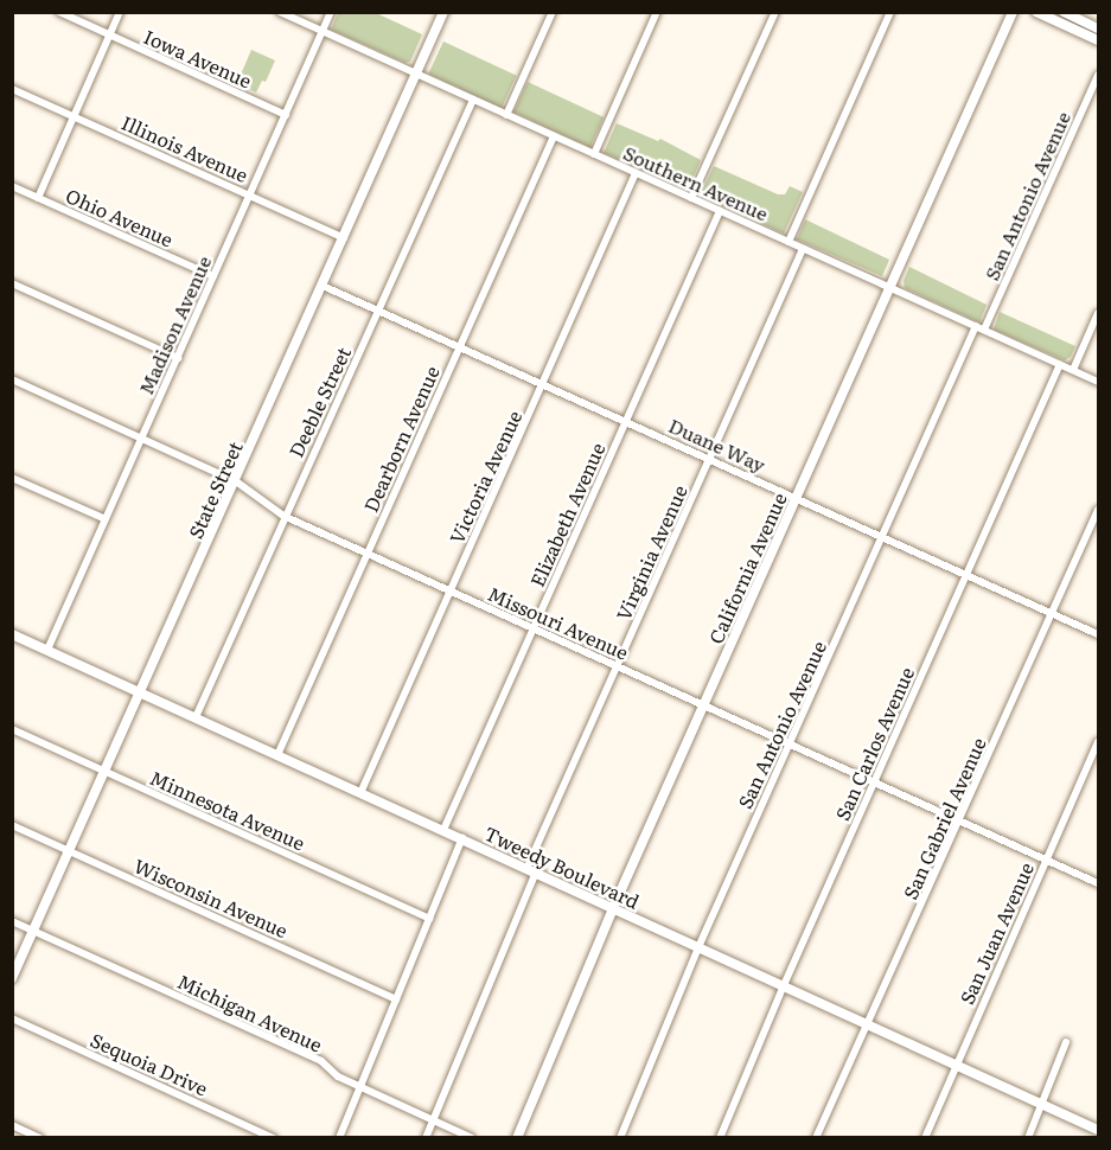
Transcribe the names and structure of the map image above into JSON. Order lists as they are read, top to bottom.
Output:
{
  "streets": {
    "main road": ["State Street", "California Avenue", "Tweedy Boulevard"],
    "street": [
      "Iowa Avenue",
      "Illinois Avenue",
      "Southern Avenue",
      "San Antonio Avenue",
      "Ohio Avenue",
      "Madison Avenue",
      "Deeble Street",
      "Dearborn Avenue",
      "Duane Way",
      "Victoria Avenue",
      "Elizabeth Avenue",
      "Virginia Avenue",
      "Missouri Avenue",
      "San Carlos Avenue",
      "Minnesota Avenue",
      "San Gabriel Avenue",
      "Wisconsin Avenue",
      "San Juan Avenue",
      "Michigan Avenue",
      "Sequoia Drive"
    ]
  },
  "crossings": [
    ["Iowa Avenue", "Madison Avenue"],
    ["Illinois Avenue", "Madison Avenue"],
    ["Illinois Avenue", "State Street"],
    ["Southern Avenue", "San Antonio Avenue"],
    ["Southern Avenue", "Madison Avenue"],
    ["Southern Avenue", "Deeble Street"],
    ["Southern Avenue", "Dearborn Avenue"],
    ["Southern Avenue", "Victoria Avenue"],
    ["Southern Avenue", "State Street"],
    ["Southern Avenue", "Elizabeth Avenue"],
    ["Southern Avenue", "Virginia Avenue"],
    ["Southern Avenue", "California Avenue"],
    ["Southern Avenue", "San Carlos Avenue"],
    ["San Antonio Avenue", "Duane Way"],
    ["San Antonio Avenue", "Missouri Avenue"],
    ["San Antonio Avenue", "Tweedy Boulevard"],
    ["Ohio Avenue", "Madison Avenue"],
    ["Madison Avenue", "Missouri Avenue"],
    ["Madison Avenue", "Tweedy Boulevard"],
    ["Deeble Street", "Duane Way"],
    ["Deeble Street", "Missouri Avenue"],
    ["Deeble Street", "Tweedy Boulevard"],
    ["Dearborn Avenue", "Duane Way"],
    ["Dearborn Avenue", "Missouri Avenue"],
    ["Dearborn Avenue", "Tweedy Boulevard"],
    ["Duane Way", "Victoria Avenue"],
    ["Duane Way", "State Street"],
    ["Duane Way", "Elizabeth Avenue"],
    ["Duane Way", "Virginia Avenue"],
    ["Duane Way", "California Avenue"],
    ["Duane Way", "San Carlos Avenue"],
    ["Duane Way", "San Gabriel Avenue"],
    ["Victoria Avenue", "Missouri Avenue"],
    ["Victoria Avenue", "Tweedy Boulevard"],
    ["State Street", "Missouri Avenue"],
    ["State Street", "Minnesota Avenue"],
    ["State Street", "Tweedy Boulevard"],
    ["State Street", "Wisconsin Avenue"],
    ["State Street", "Michigan Avenue"],
    ["Elizabeth Avenue", "Missouri Avenue"],
    ["Elizabeth Avenue", "Tweedy Boulevard"],
    ["Virginia Avenue", "Missouri Avenue"],
    ["Virginia Avenue", "Tweedy Boulevard"],
    ["Virginia Avenue", "Michigan Avenue"],
    ["California Avenue", "Missouri Avenue"],
    ["California Avenue", "Tweedy Boulevard"],
    ["Missouri Avenue", "San Carlos Avenue"],
    ["Missouri Avenue", "San Gabriel Avenue"],
    ["Missouri Avenue", "San Juan Avenue"],
    ["San Carlos Avenue", "Tweedy Boulevard"],
    ["San Gabriel Avenue", "Tweedy Boulevard"],
    ["Tweedy Boulevard", "San Juan Avenue"]
  ]
}
